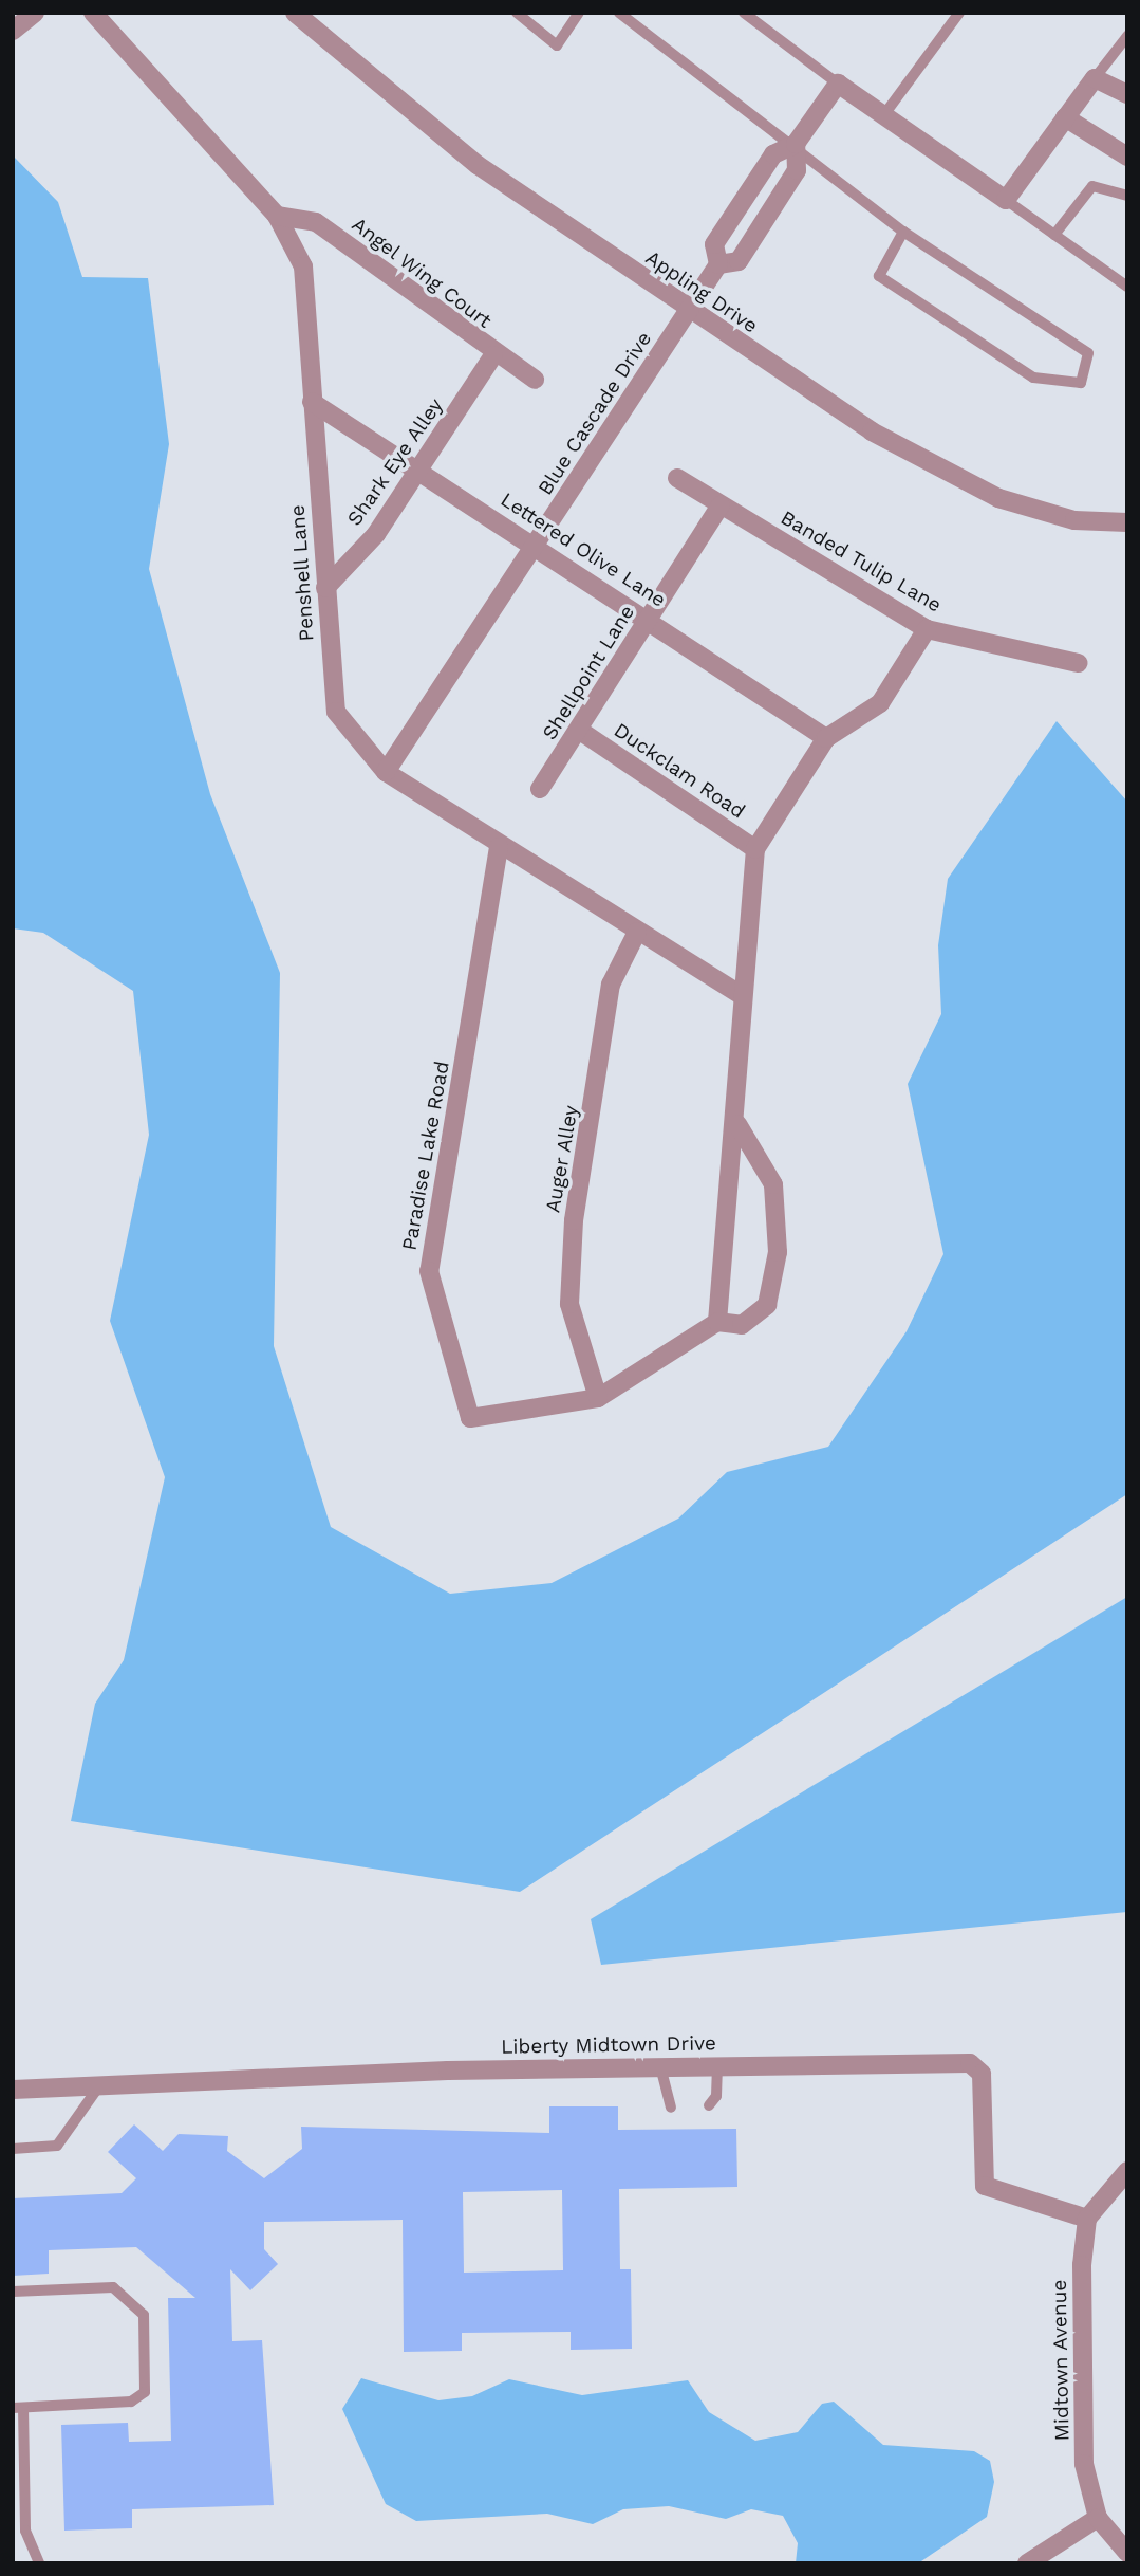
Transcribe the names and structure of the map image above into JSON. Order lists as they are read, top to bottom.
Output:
{
  "streets": {
    "street": [
      "Angel Wing Court",
      "Appling Drive",
      "Blue Cascade Drive",
      "Shark Eye Alley",
      "Lettered Olive Lane",
      "Banded Tulip Lane",
      "Penshell Lane",
      "Shellpoint Lane",
      "Duckclam Road",
      "Paradise Lake Road",
      "Auger Alley",
      "Liberty Midtown Drive",
      "Midtown Avenue"
    ]
  },
  "crossings": [
    ["Angel Wing Court", "Shark Eye Alley"],
    ["Angel Wing Court", "Penshell Lane"],
    ["Appling Drive", "Blue Cascade Drive"],
    ["Blue Cascade Drive", "Lettered Olive Lane"],
    ["Blue Cascade Drive", "Penshell Lane"],
    ["Shark Eye Alley", "Lettered Olive Lane"],
    ["Shark Eye Alley", "Penshell Lane"],
    ["Lettered Olive Lane", "Penshell Lane"],
    ["Lettered Olive Lane", "Shellpoint Lane"],
    ["Banded Tulip Lane", "Shellpoint Lane"],
    ["Penshell Lane", "Paradise Lake Road"],
    ["Penshell Lane", "Auger Alley"],
    ["Shellpoint Lane", "Duckclam Road"],
    ["Paradise Lake Road", "Auger Alley"],
    ["Liberty Midtown Drive", "Midtown Avenue"]
  ]
}
